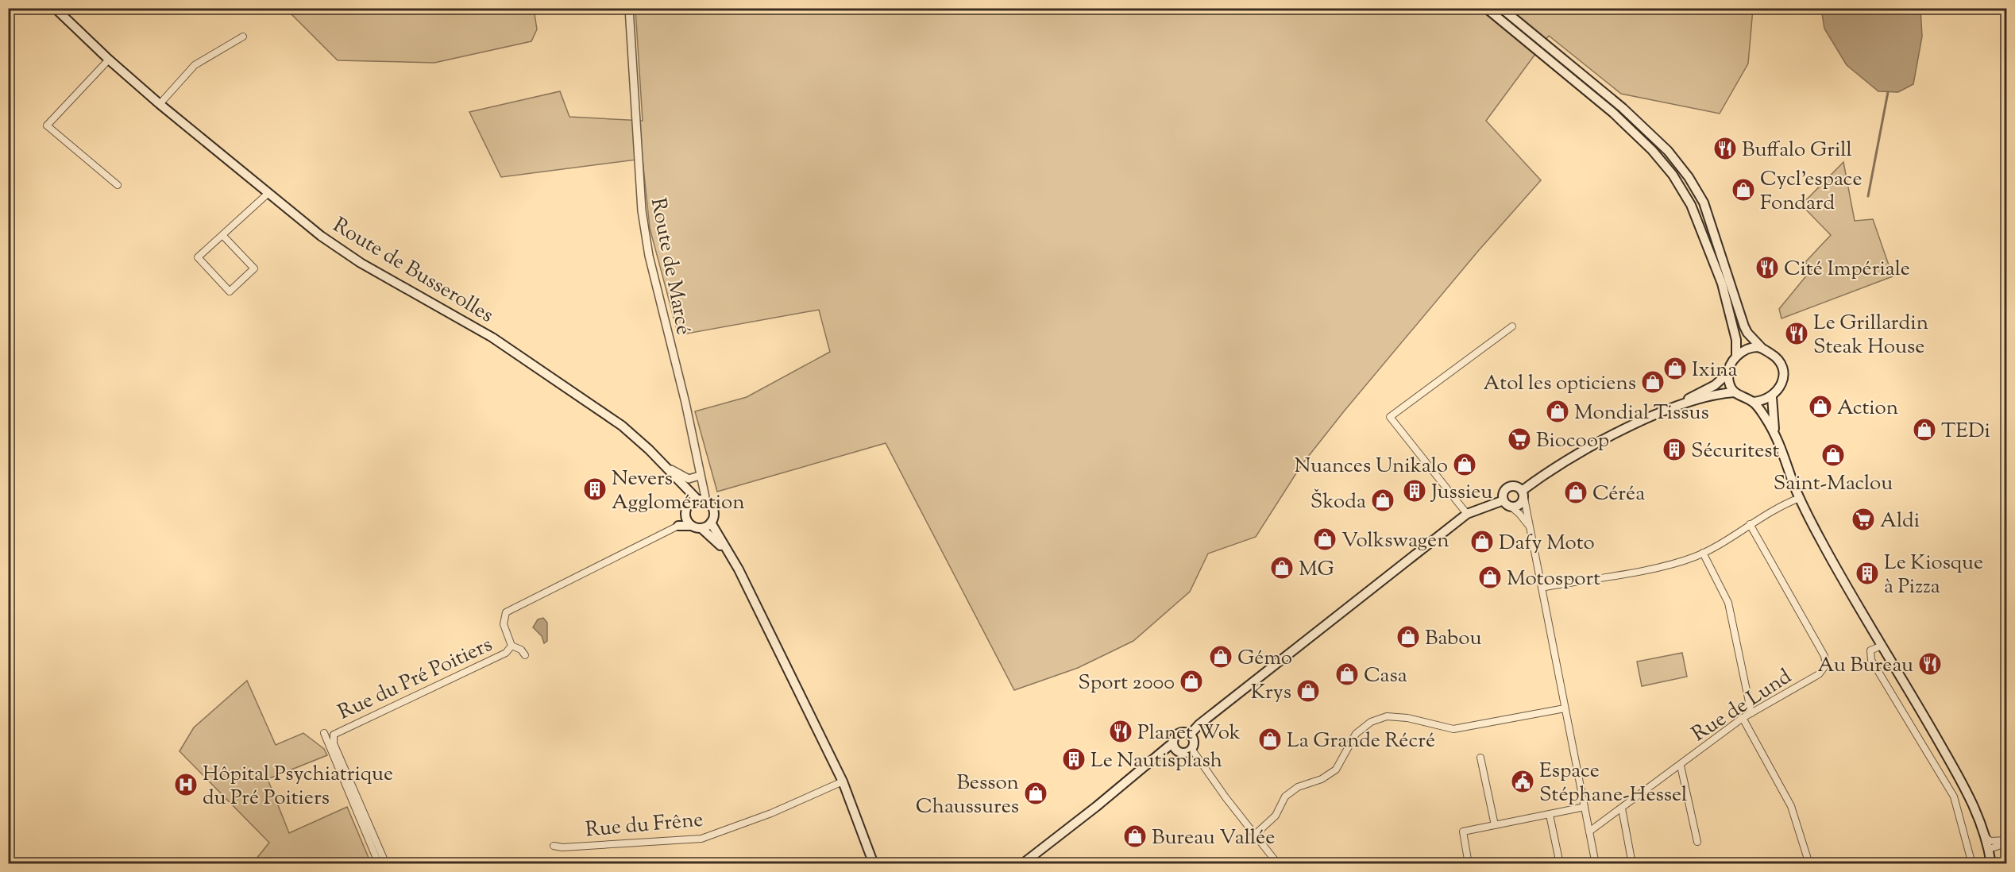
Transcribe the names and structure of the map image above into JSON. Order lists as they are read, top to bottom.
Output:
{
  "streets": {
    "main road": ["Route de Busserolles"],
    "street": [
      "Route de Marcé",
      "Rue du Pré Poitiers",
      "Rue de Lund",
      "Rue du Frêne"
    ]
  },
  "crossings": [
    ["Route de Marcé", "Route de Busserolles"]
  ],
  "places": {
    "restaurant": [
      "Buffalo Grill",
      "Cité Impériale",
      "Le Grillardin Steak House",
      "Au Bureau",
      "Planet Wok"
    ],
    "shop": [
      "Cycl’espace Fondard",
      "Ixina",
      "Atol les opticiens",
      "Action",
      "Mondial Tissus",
      "TEDi",
      "Saint-Maclou",
      "Nuances Unikalo",
      "Céréa",
      "Škoda",
      "Volkswagen",
      "Dafy Moto",
      "MG",
      "Motosport",
      "Babou",
      "Gémo",
      "Casa",
      "Sport 2000",
      "Krys",
      "La Grande Récré",
      "Besson Chaussures",
      "Bureau Vallée"
    ],
    "supermarket": ["Biocoop", "Aldi"],
    "building": [
      "Sécuritest",
      "Nevers Agglomération",
      "Jussieu",
      "Le Kiosque à Pizza",
      "Le Nautisplash"
    ],
    "public building": ["Espace Stéphane-Hessel"],
    "hospital": ["Hôpital Psychiatrique du Pré Poitiers"]
  }
}
